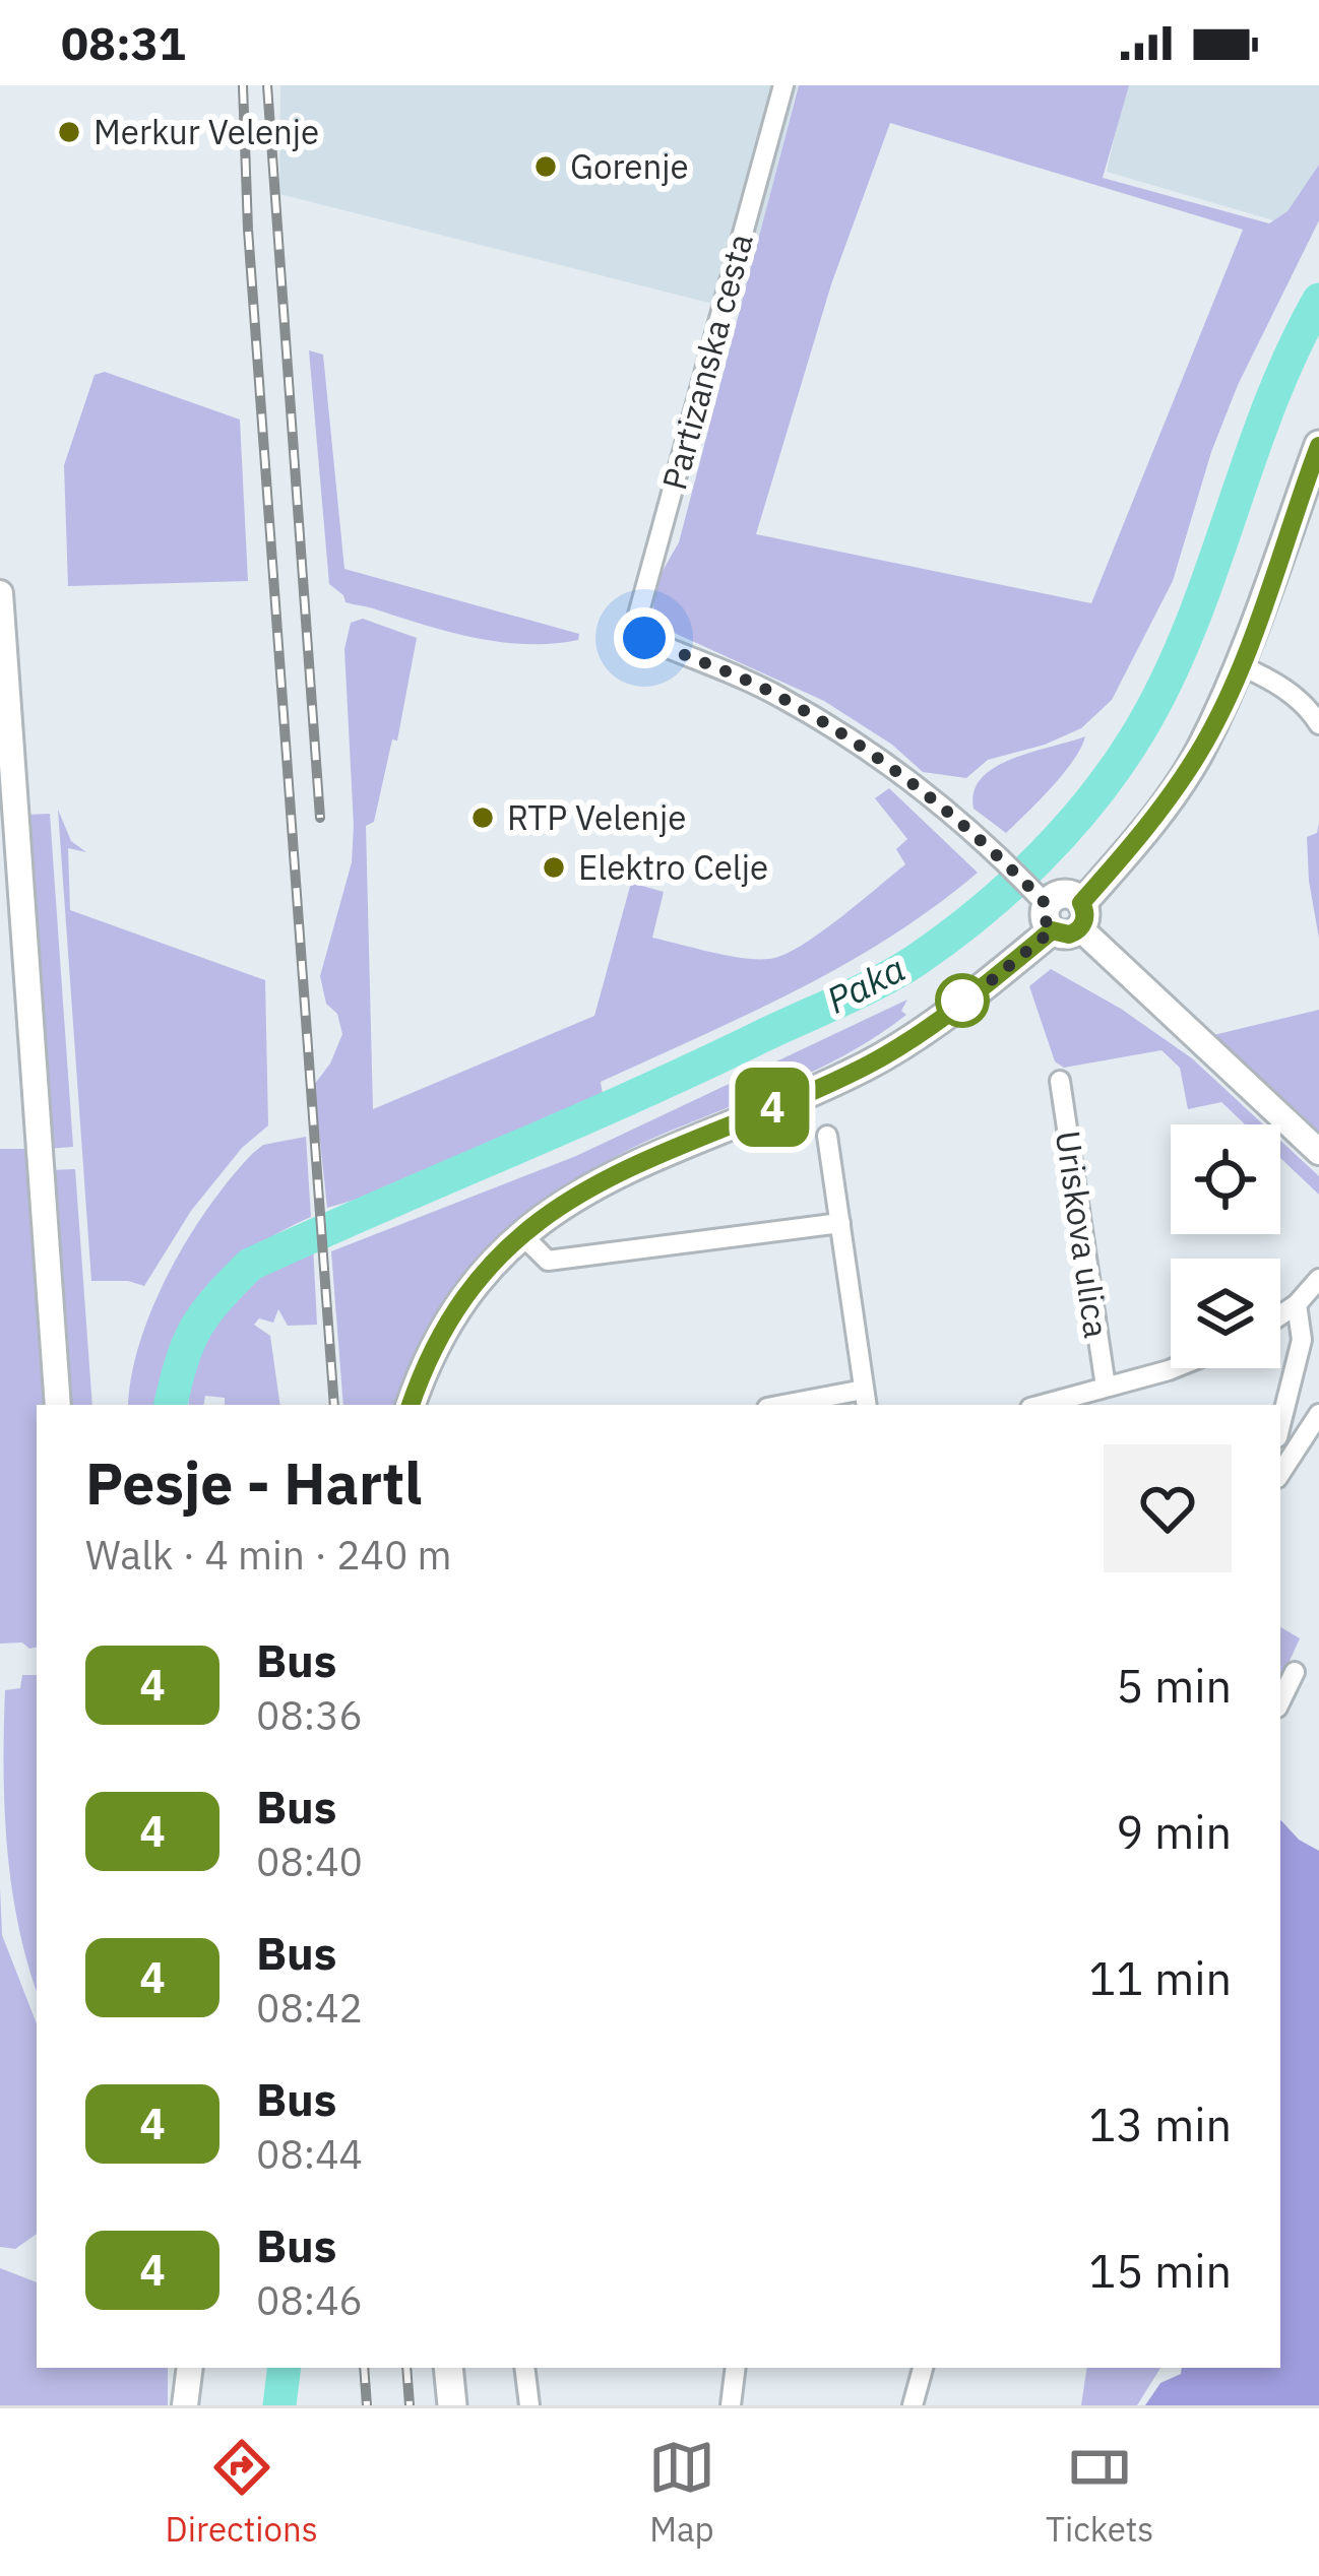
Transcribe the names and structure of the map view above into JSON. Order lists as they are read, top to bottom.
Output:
{
  "streets": {
    "street": ["Partizanska cesta", "Uriskova ulica"]
  },
  "water": ["Paka"],
  "places": [
    "Merkur Velenje",
    "Gorenje",
    "RTP Velenje",
    "Elektro Celje"
  ],
  "lines": ["bus line 4"],
  "page": {
    "status": "08:31",
    "on_map": "4",
    "heading": ["Pesje - Hartl", "Walk · 4 min · 240 m"],
    "list": [
      {
        "mark": "4",
        "name": "Bus",
        "note": "08:36",
        "value": "5 min"
      },
      {
        "mark": "4",
        "name": "Bus",
        "note": "08:40",
        "value": "9 min"
      },
      {
        "mark": "4",
        "name": "Bus",
        "note": "08:42",
        "value": "11 min"
      },
      {
        "mark": "4",
        "name": "Bus",
        "note": "08:44",
        "value": "13 min"
      },
      {
        "mark": "4",
        "name": "Bus",
        "note": "08:46",
        "value": "15 min"
      }
    ],
    "tabs": ["Directions", "Map", "Tickets"]
  }
}
